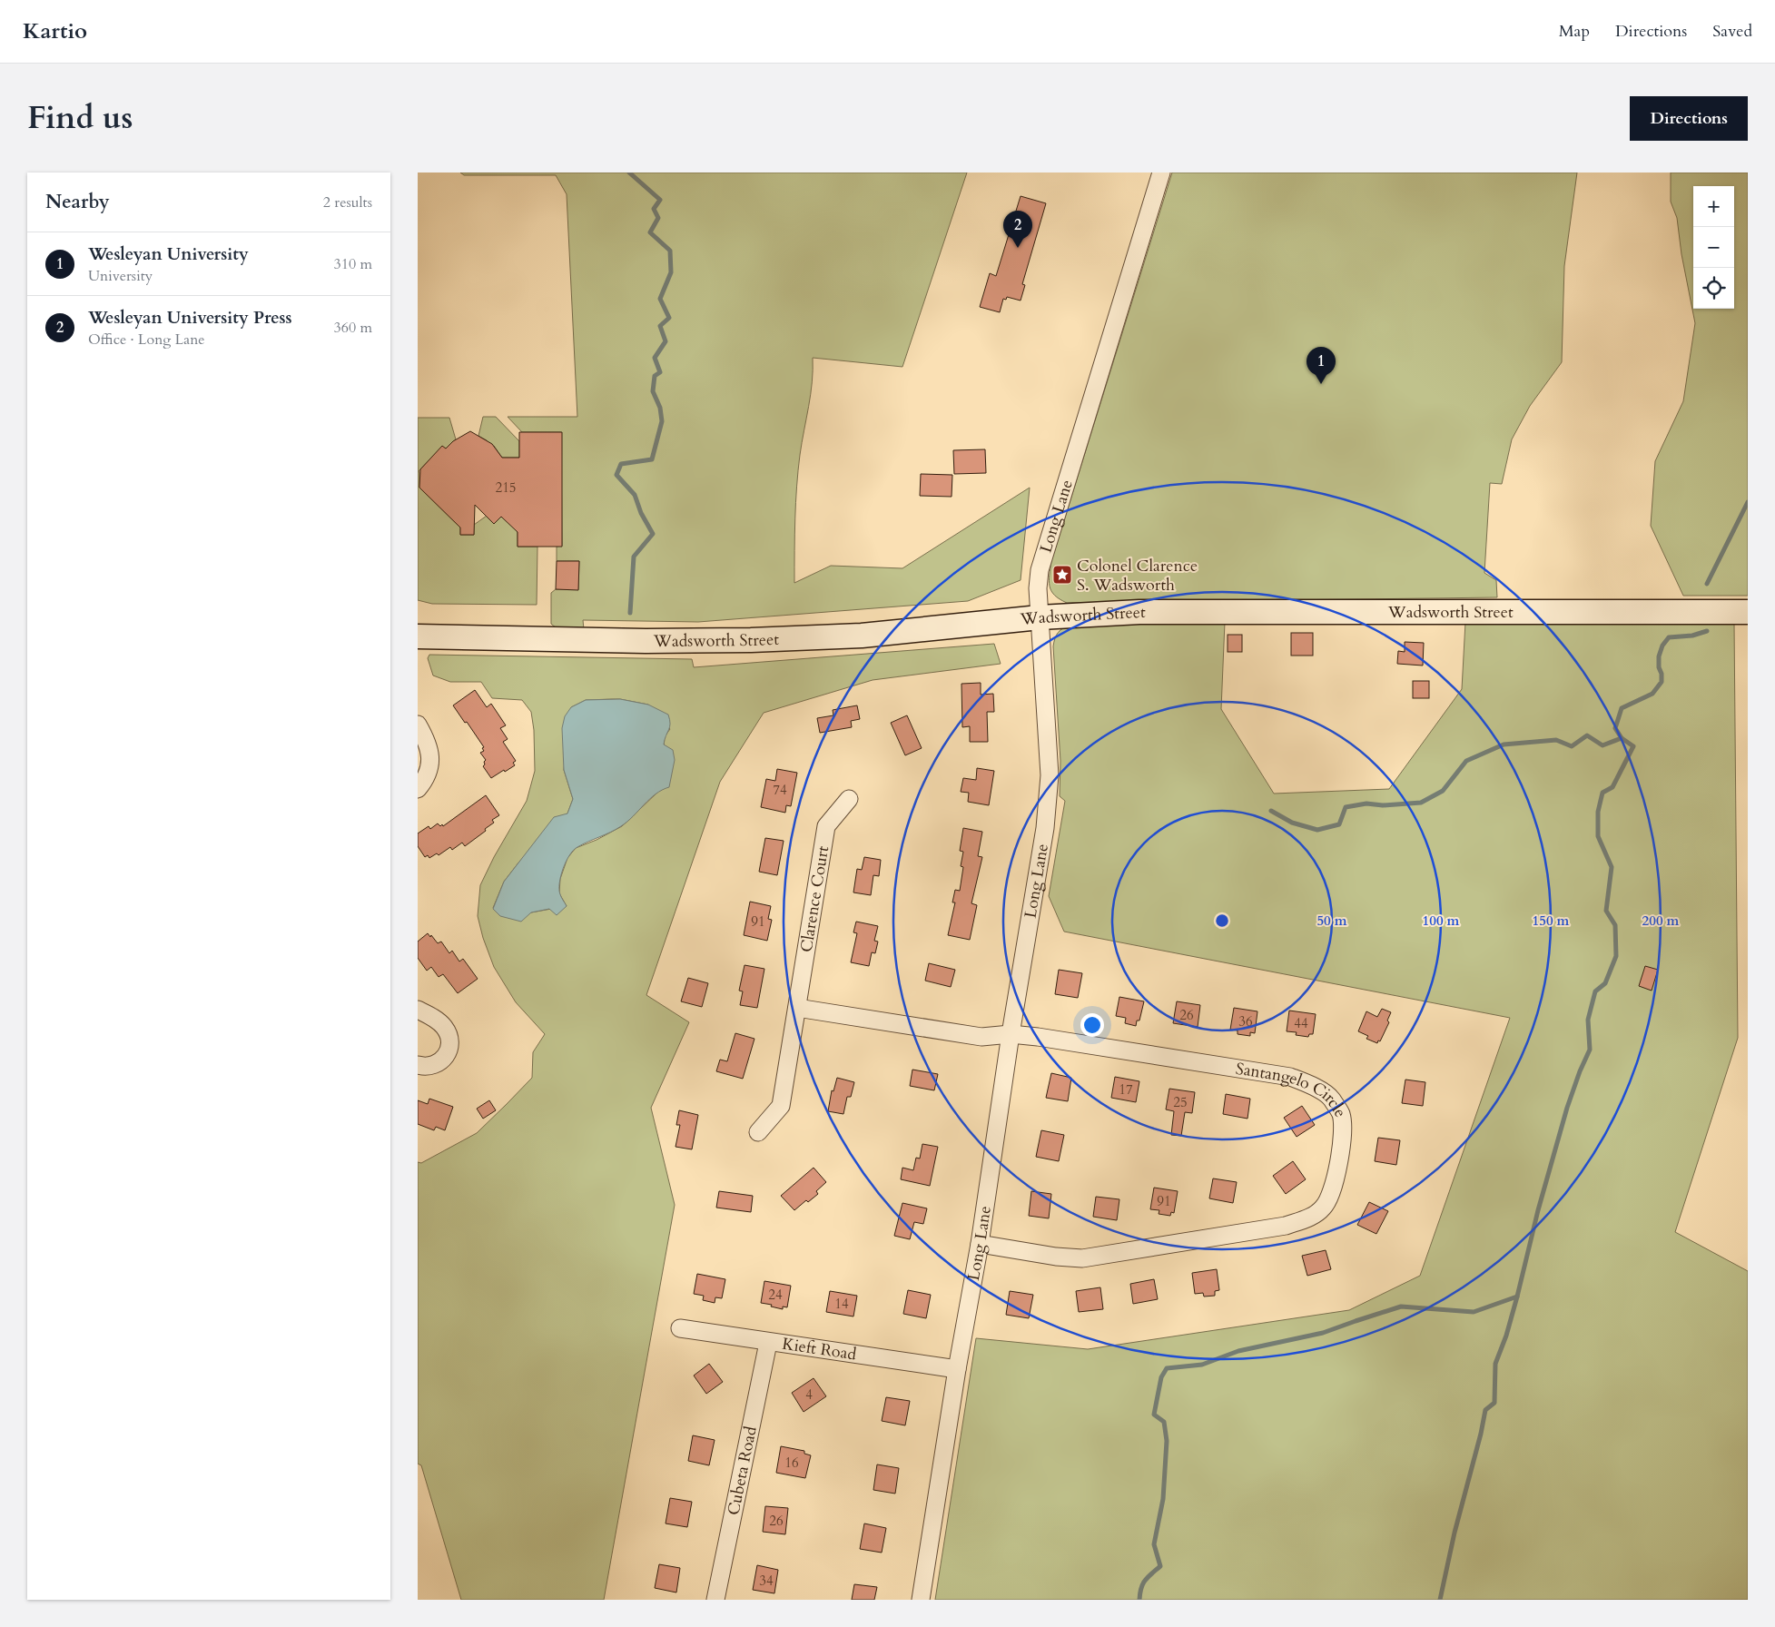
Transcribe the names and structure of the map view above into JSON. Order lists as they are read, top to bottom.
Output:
{
  "streets": {
    "street": [
      "Long Lane",
      "Wadsworth Street",
      "Clarence Court",
      "Santangelo Circle",
      "Kieft Road",
      "Cubeta Road"
    ]
  },
  "crossings": [
    ["Long Lane", "Wadsworth Street"],
    ["Long Lane", "Santangelo Circle"],
    ["Long Lane", "Kieft Road"],
    ["Kieft Road", "Cubeta Road"]
  ],
  "places": {
    "place": ["Colonel Clarence S. Wadsworth"]
  },
  "house_numbers": [
    "215",
    "74",
    "91",
    "26",
    "36",
    "44",
    "17",
    "25",
    "91",
    "24",
    "14",
    "4",
    "16",
    "26",
    "34"
  ],
  "page": {
    "header": "Kartio",
    "nav": ["Map", "Directions", "Saved"],
    "title": "Find us",
    "buttons": "Directions",
    "heading": ["Nearby", "2 results"],
    "map_buttons": ["+", "−"],
    "pins": ["2", "1"],
    "list": [
      {
        "mark": "1",
        "name": "Wesleyan University",
        "note": "University",
        "value": "310 m"
      },
      {
        "mark": "2",
        "name": "Wesleyan University Press",
        "note": "Office · Long Lane",
        "value": "360 m"
      }
    ]
  },
  "rings": [
    "50 m",
    "100 m",
    "150 m",
    "200 m"
  ]
}
